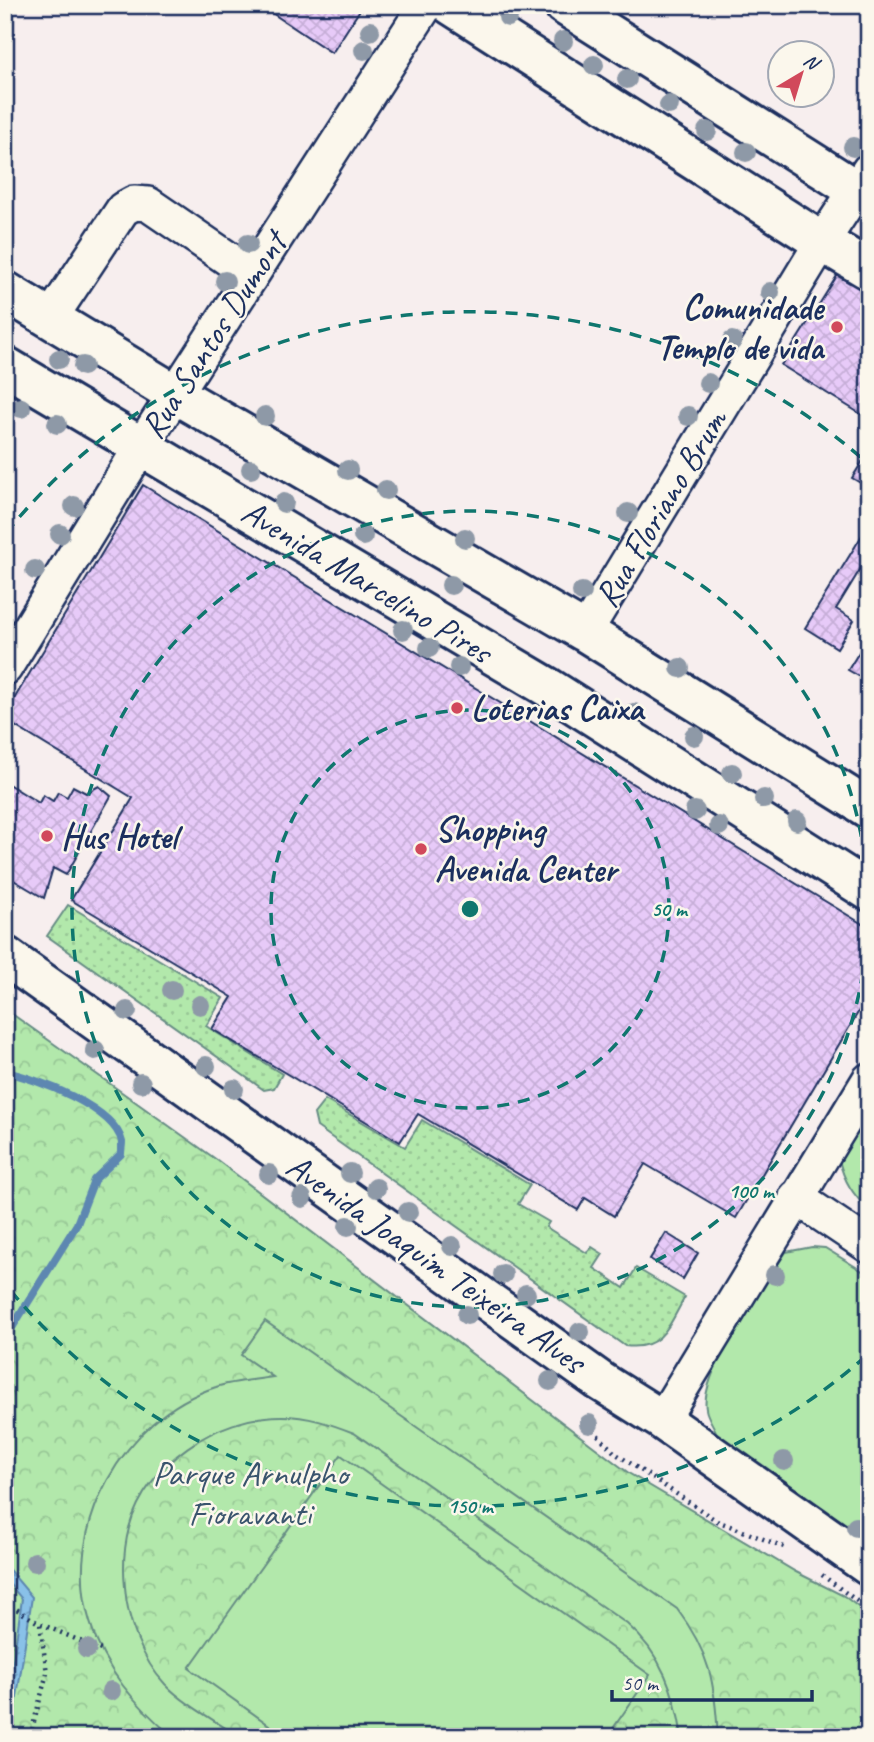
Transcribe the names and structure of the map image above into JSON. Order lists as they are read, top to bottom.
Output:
{
  "streets": {
    "main road": ["Avenida Marcelino Pires", "Avenida Joaquim Teixeira Alves"],
    "street": ["Rua Santos Dumont", "Rua Floriano Brum"]
  },
  "crossings": [
    ["Rua Santos Dumont", "Avenida Marcelino Pires"],
    ["Rua Floriano Brum", "Avenida Marcelino Pires"]
  ],
  "parks": ["Parque Arnulpho Fioravanti"],
  "places": [
    "Comunidade Templo de vida",
    "Loterias Caixa",
    "Hus Hotel",
    "Shopping Avenida Center"
  ],
  "scale_bar": "50 m",
  "north": "top right",
  "rings": ["50 m", "100 m", "150 m"]
}
